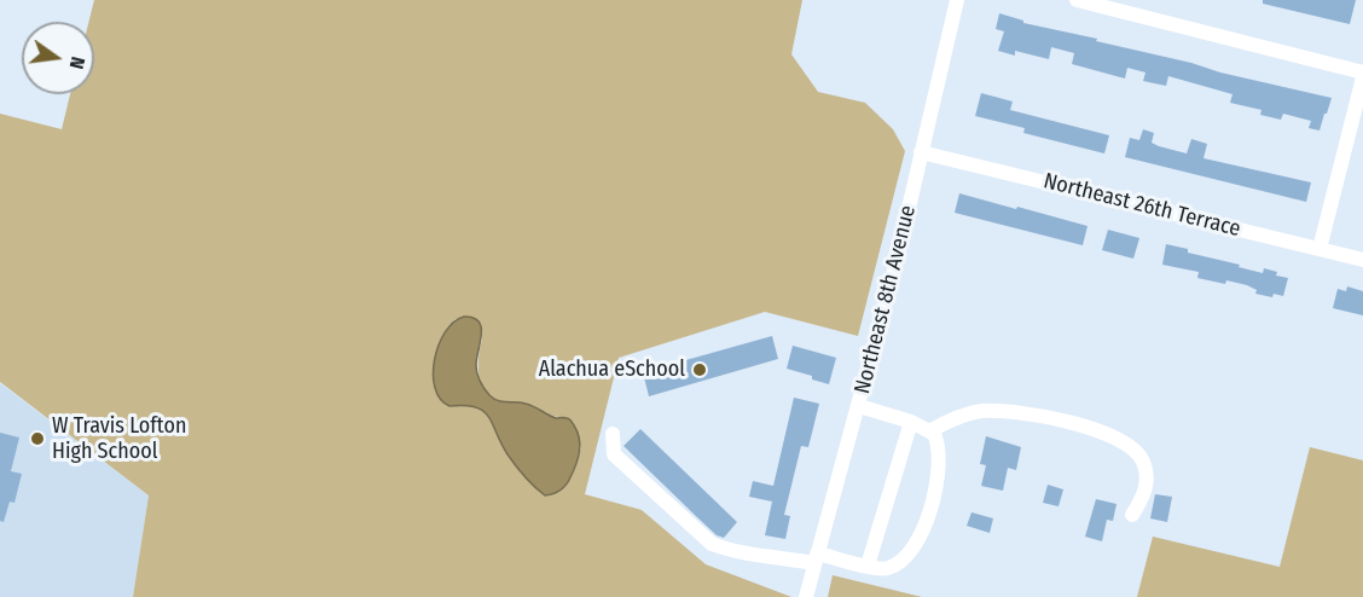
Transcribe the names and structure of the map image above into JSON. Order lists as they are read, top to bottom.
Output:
{
  "streets": {
    "street": ["Northeast 26th Terrace", "Northeast 8th Avenue"]
  },
  "crossings": [
    ["Northeast 26th Terrace", "Northeast 8th Avenue"]
  ],
  "places": ["Alachua eSchool", "W Travis Lofton High School"],
  "north": "right"
}
